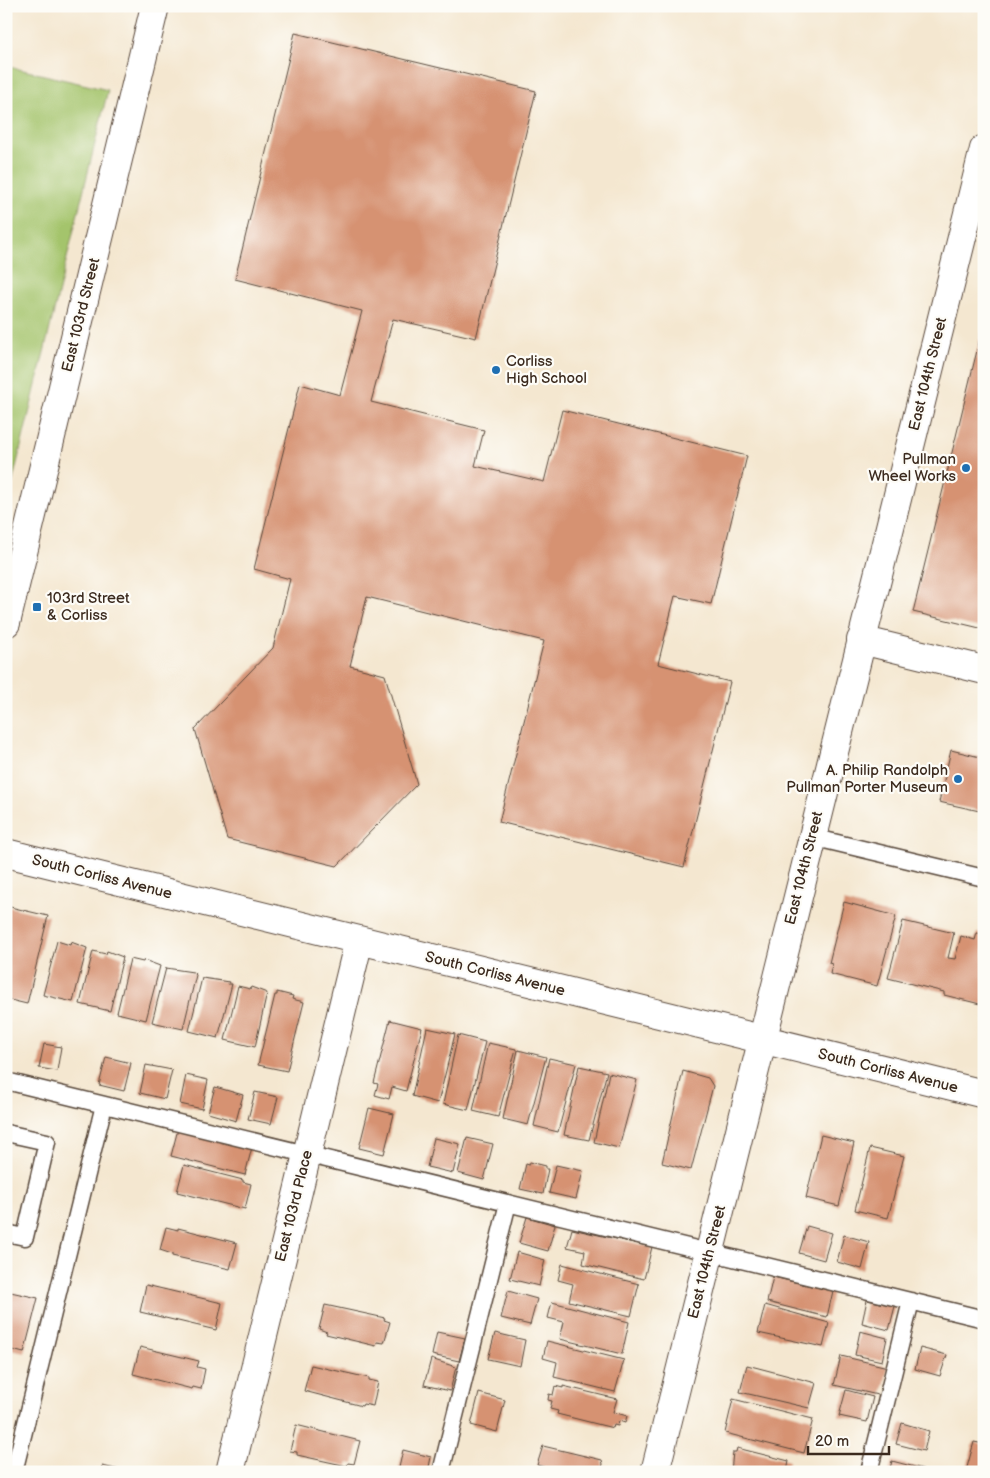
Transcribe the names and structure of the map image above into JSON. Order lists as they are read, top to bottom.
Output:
{
  "streets": {
    "street": [
      "East 103rd Street",
      "East 104th Street",
      "South Corliss Avenue",
      "East 103rd Place"
    ]
  },
  "crossings": [
    ["East 104th Street", "South Corliss Avenue"],
    ["South Corliss Avenue", "East 103rd Place"]
  ],
  "places": {
    "other": ["Corliss High School", "Pullman Wheel Works", "A. Philip Randolph Pullman Porter Museum"],
    "transit": ["103rd Street & Corliss"]
  },
  "scale_bar": "20 m"
}
